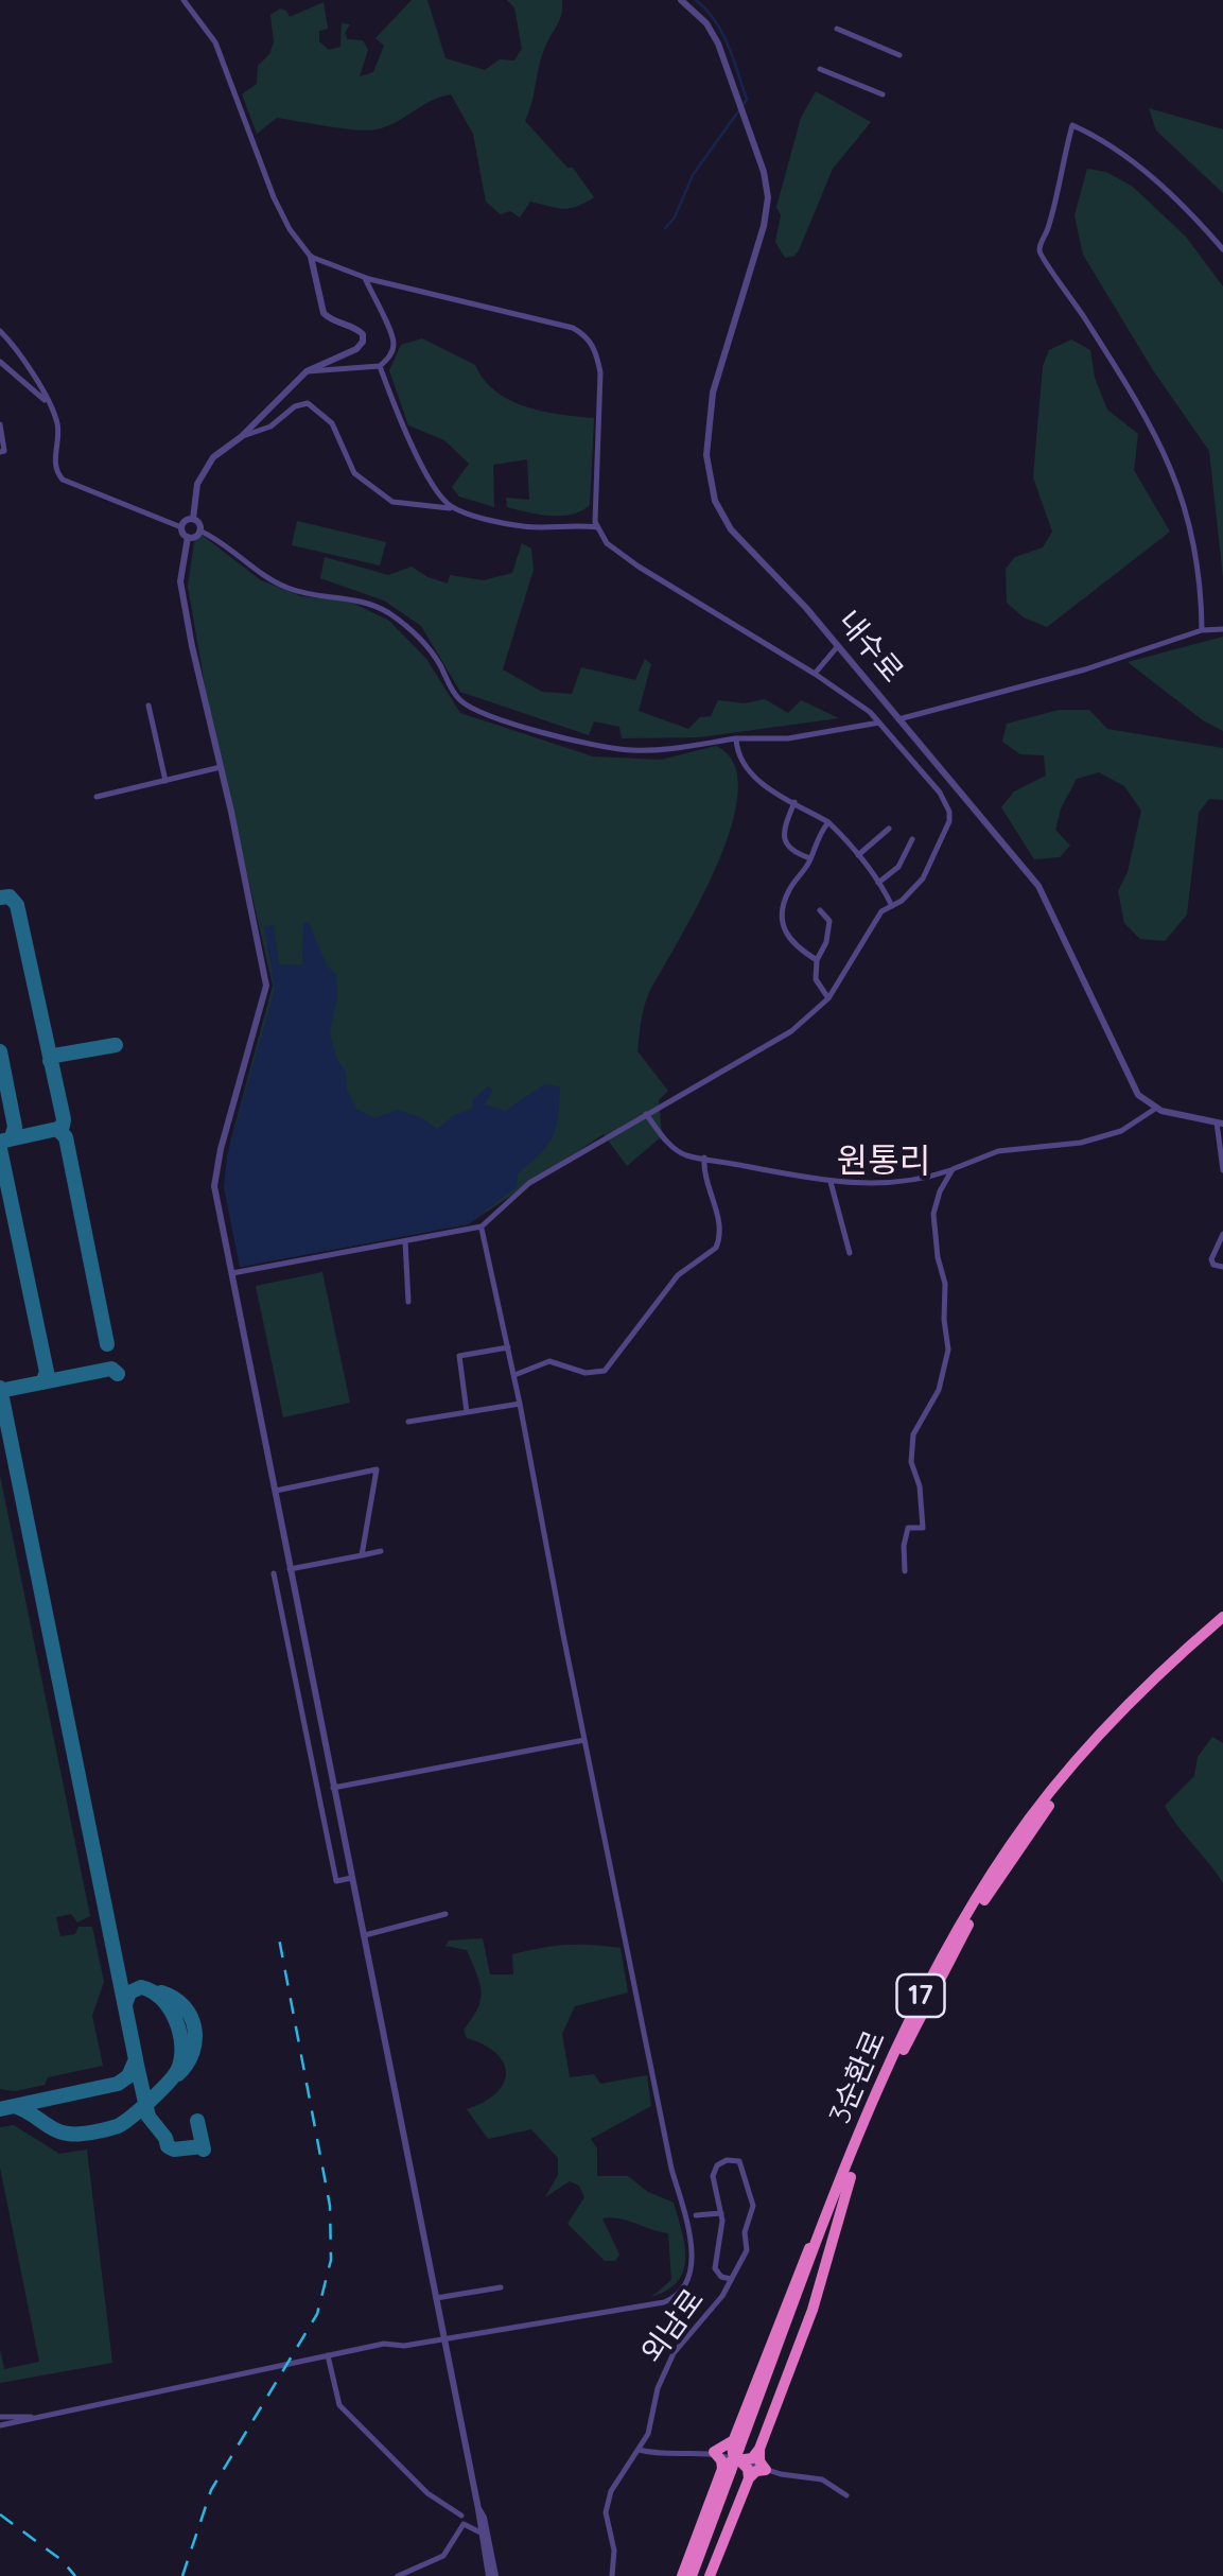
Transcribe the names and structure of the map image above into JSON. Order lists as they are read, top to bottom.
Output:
{
  "streets": {
    "highway": ["17", "3순환로"],
    "street": ["내수로", "외남로"]
  },
  "districts": ["원통리"]
}
